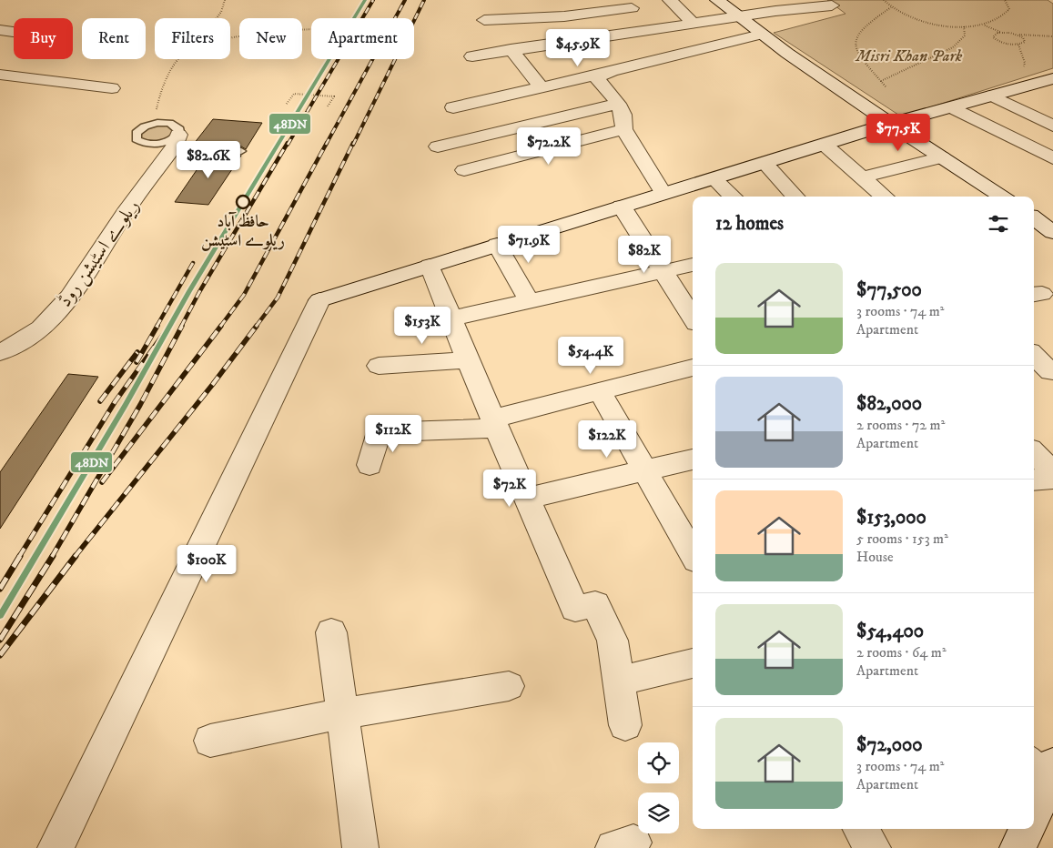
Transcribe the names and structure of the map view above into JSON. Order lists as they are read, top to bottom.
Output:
{
  "streets": {
    "street": ["ریلوے اسٹیشن روڈ"]
  },
  "parks": ["Misri Khan Park"],
  "places": ["حافظ آباد ریلوے اسٹیشن"],
  "lines": ["transit line 48DN"],
  "page": {
    "chip": [
      "Buy",
      "Rent",
      "Filters",
      "New",
      "Apartment"
    ],
    "price": [
      "$45.9K",
      "$77.5K",
      "$72.2K",
      "$82.6K",
      "$71.9K",
      "$82K",
      "$153K",
      "$54.4K",
      "$112K",
      "$122K",
      "$72K",
      "$100K"
    ],
    "heading": "12 homes",
    "list": [
      {
        "name": "$77,500",
        "note": "3 rooms · 74 m² · Apartment"
      },
      {
        "name": "$82,000",
        "note": "2 rooms · 72 m² · Apartment"
      },
      {
        "name": "$153,000",
        "note": "5 rooms · 153 m² · House"
      },
      {
        "name": "$54,400",
        "note": "2 rooms · 64 m² · Apartment"
      },
      {
        "name": "$72,000",
        "note": "3 rooms · 74 m² · Apartment"
      }
    ]
  }
}
